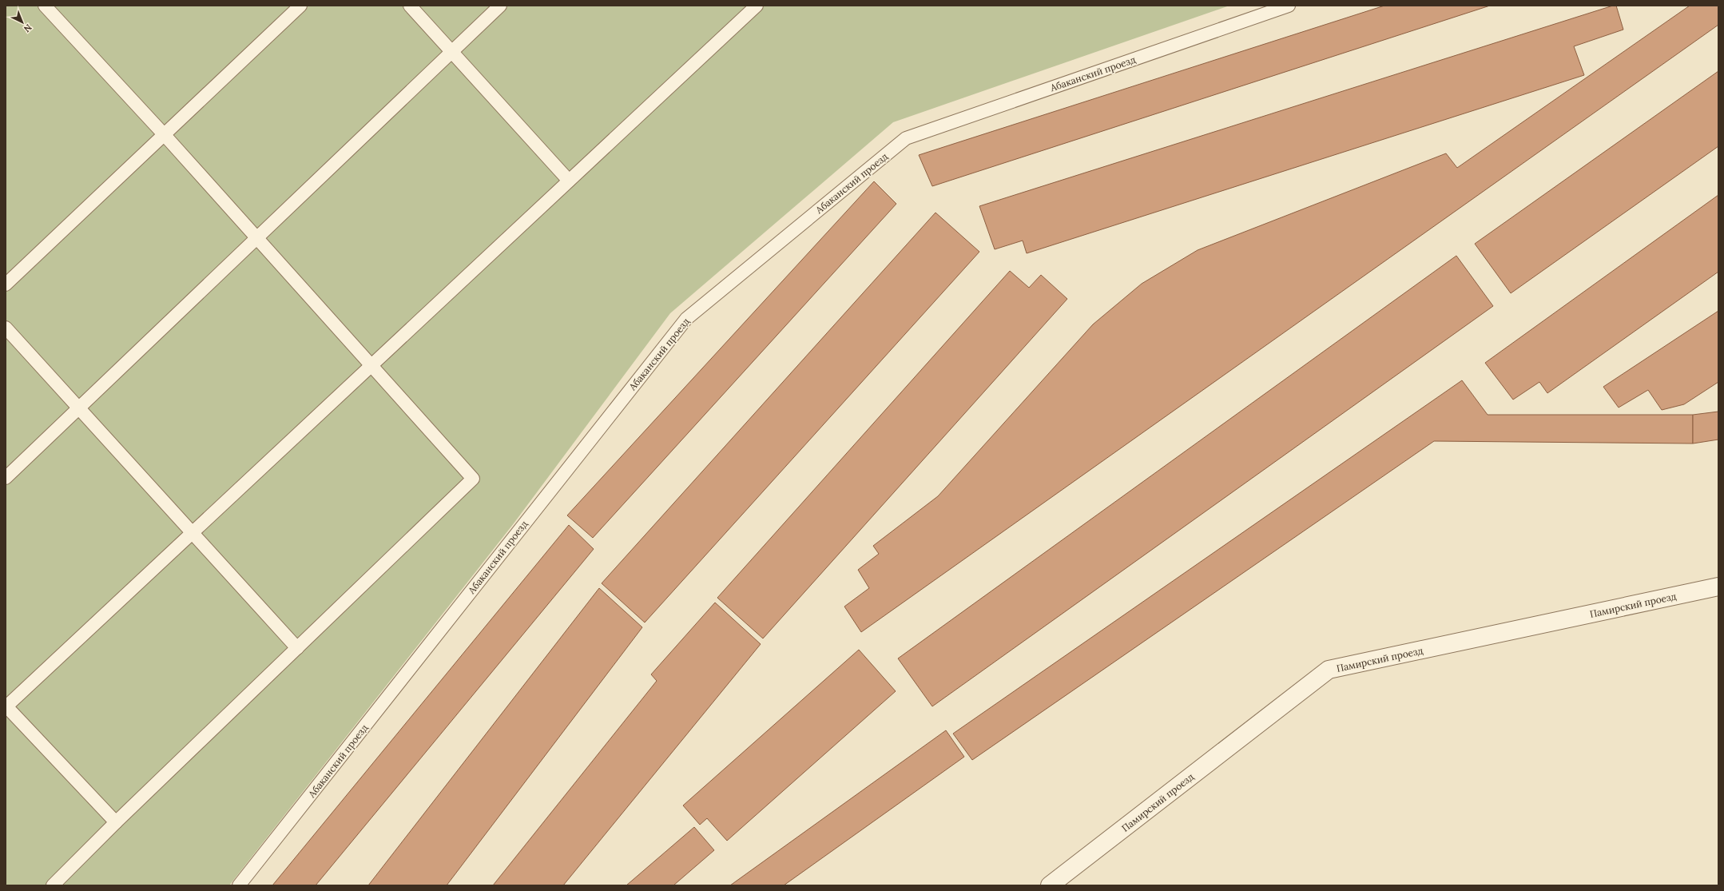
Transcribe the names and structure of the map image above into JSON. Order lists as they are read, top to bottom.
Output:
{
  "streets": {
    "street": ["Памирский проезд"],
    "lane": ["Абаканский проезд"]
  },
  "north": "bottom right"
}
